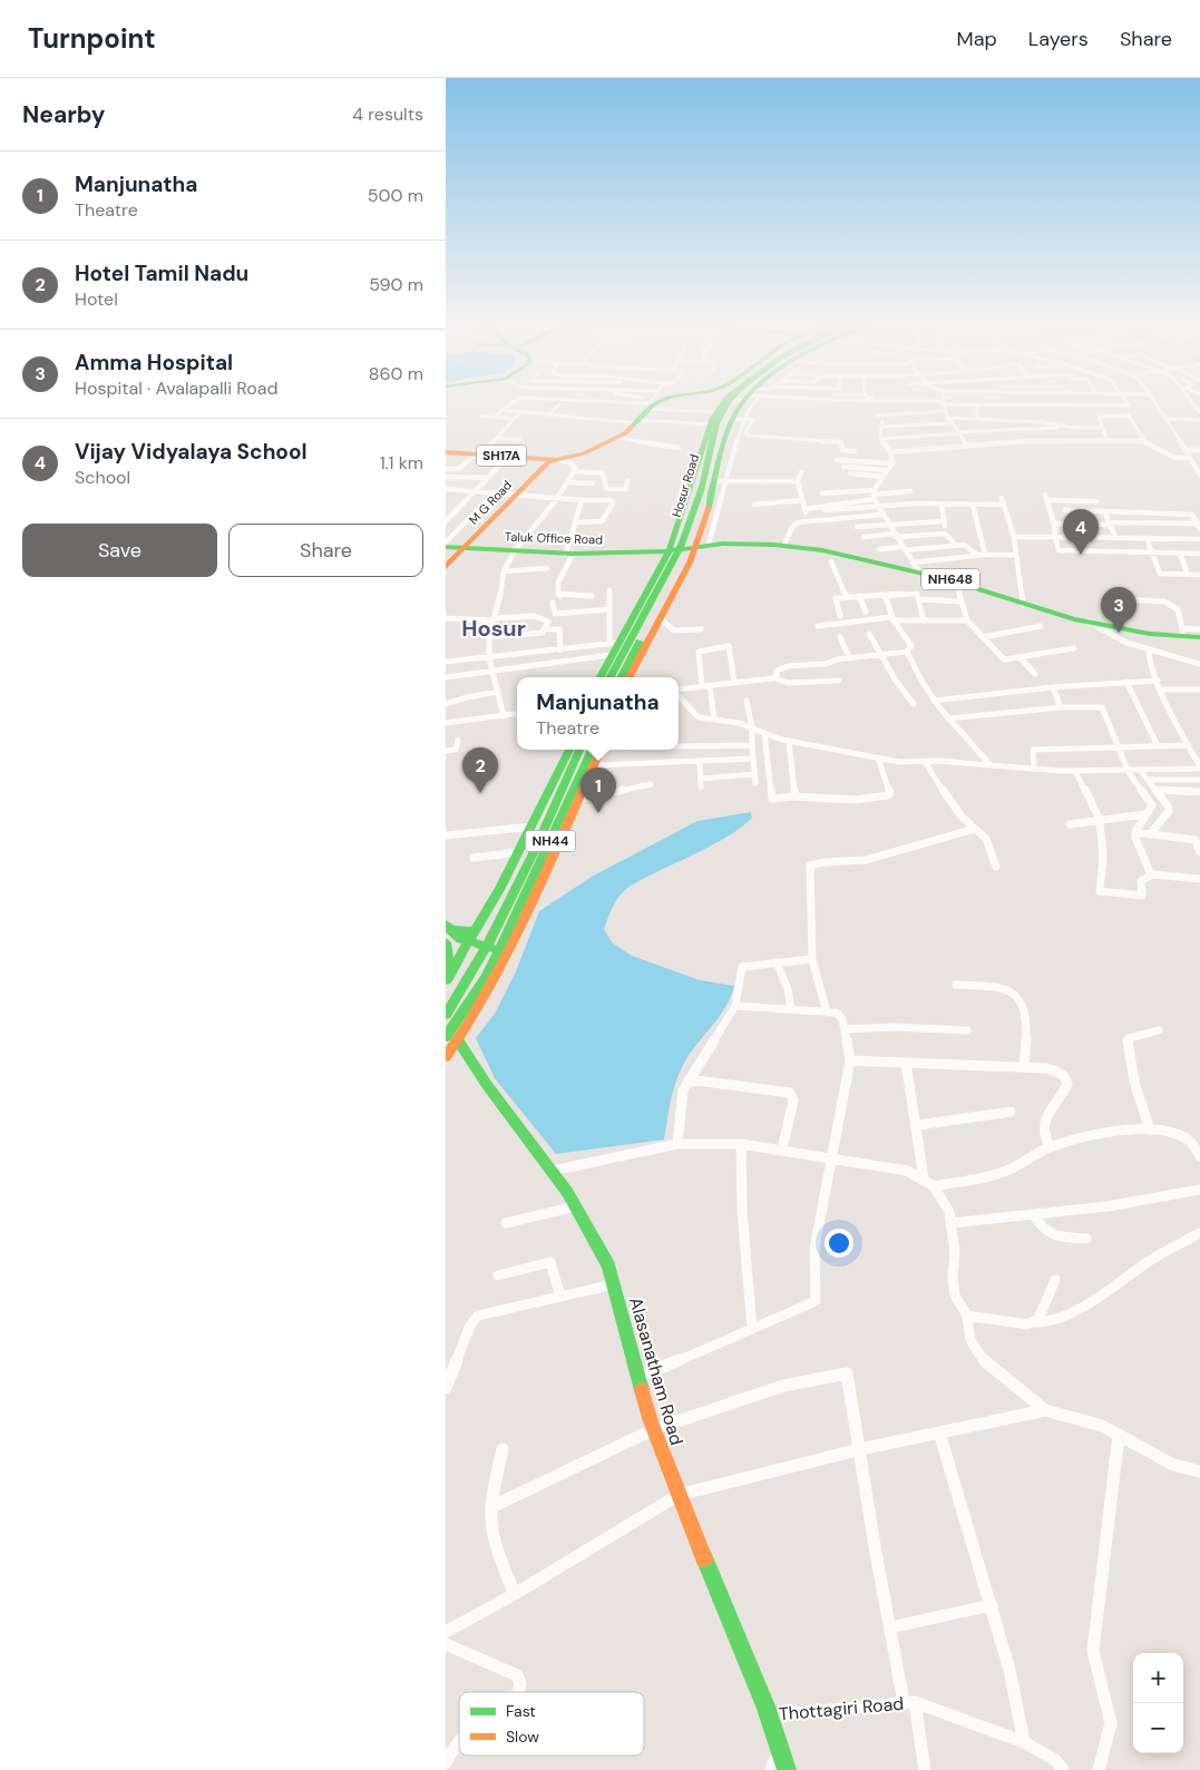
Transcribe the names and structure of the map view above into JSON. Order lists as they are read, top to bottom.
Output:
{
  "streets": {
    "main road": [
      "SH17A",
      "Hosur Road",
      "M G Road",
      "Taluk Office Road",
      "NH648",
      "NH44",
      "Alasanatham Road"
    ],
    "street": ["Thottagiri Road"]
  },
  "crossings": [
    ["SH17A", "M G Road"],
    ["M G Road", "Taluk Office Road"],
    ["Taluk Office Road", "NH648"],
    ["Alasanatham Road", "Thottagiri Road"]
  ],
  "districts": ["Hosur"],
  "legend": ["Fast", "Slow"],
  "page": {
    "header": "Turnpoint",
    "nav": ["Map", "Layers", "Share"],
    "heading": ["Nearby", "4 results"],
    "list": [
      {
        "mark": "1",
        "name": "Manjunatha",
        "note": "Theatre",
        "value": "500 m"
      },
      {
        "mark": "2",
        "name": "Hotel Tamil Nadu",
        "note": "Hotel",
        "value": "590 m"
      },
      {
        "mark": "3",
        "name": "Amma Hospital",
        "note": "Hospital · Avalapalli Road",
        "value": "860 m"
      },
      {
        "mark": "4",
        "name": "Vijay Vidyalaya School",
        "note": "School",
        "value": "1.1 km"
      }
    ],
    "buttons": ["Save", "Share"],
    "pins": [
      "4",
      "3",
      "2",
      "1"
    ],
    "popup": ["Manjunatha", "Theatre"],
    "map_buttons": ["+", "−"]
  }
}
